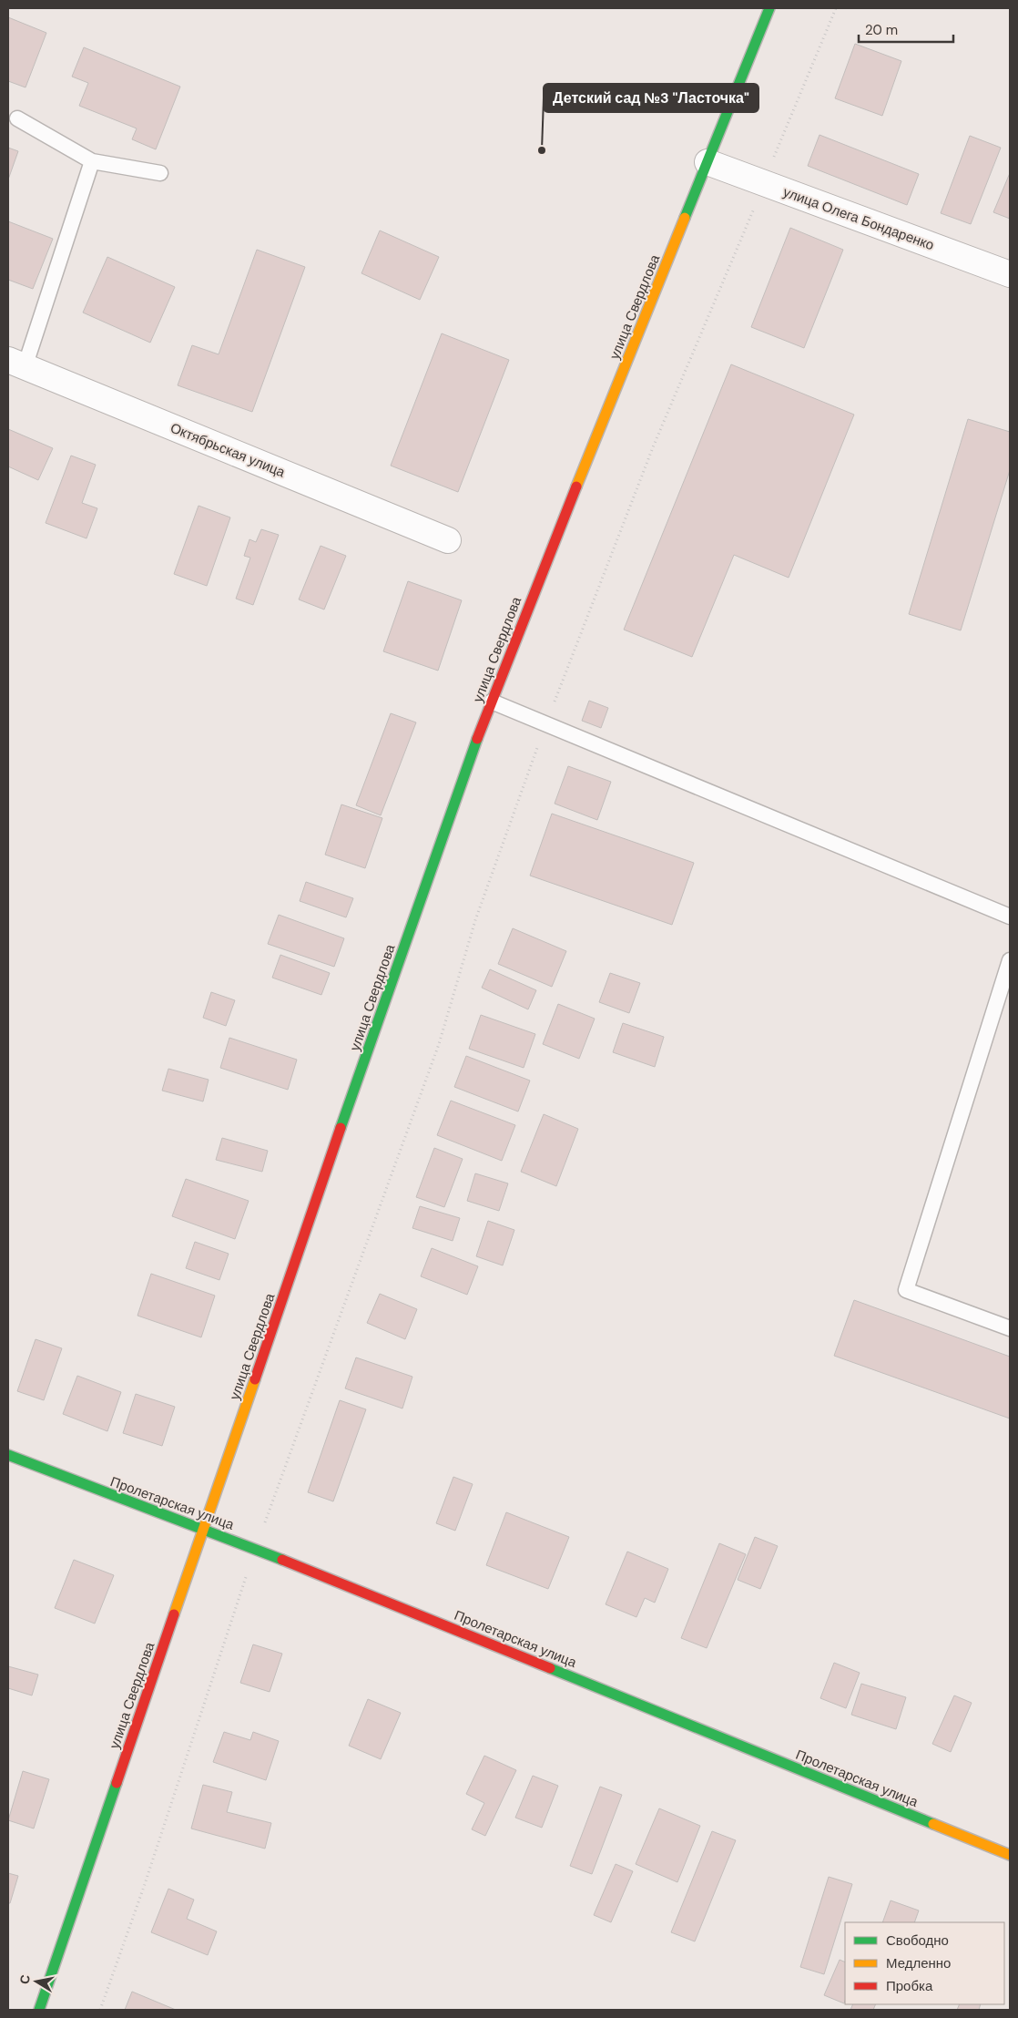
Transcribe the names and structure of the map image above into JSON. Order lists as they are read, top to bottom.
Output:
{
  "streets": {
    "street": [
      "улица Олега Бондаренко",
      "улица Свердлова",
      "Октябрьская улица",
      "Пролетарская улица"
    ]
  },
  "crossings": [
    ["улица Олега Бондаренко", "улица Свердлова"],
    ["улица Свердлова", "Пролетарская улица"]
  ],
  "places": ["Детский сад №3 \"Ласточка\""],
  "legend": ["Свободно", "Медленно", "Пробка"],
  "scale_bar": "20 m",
  "north": "left"
}
